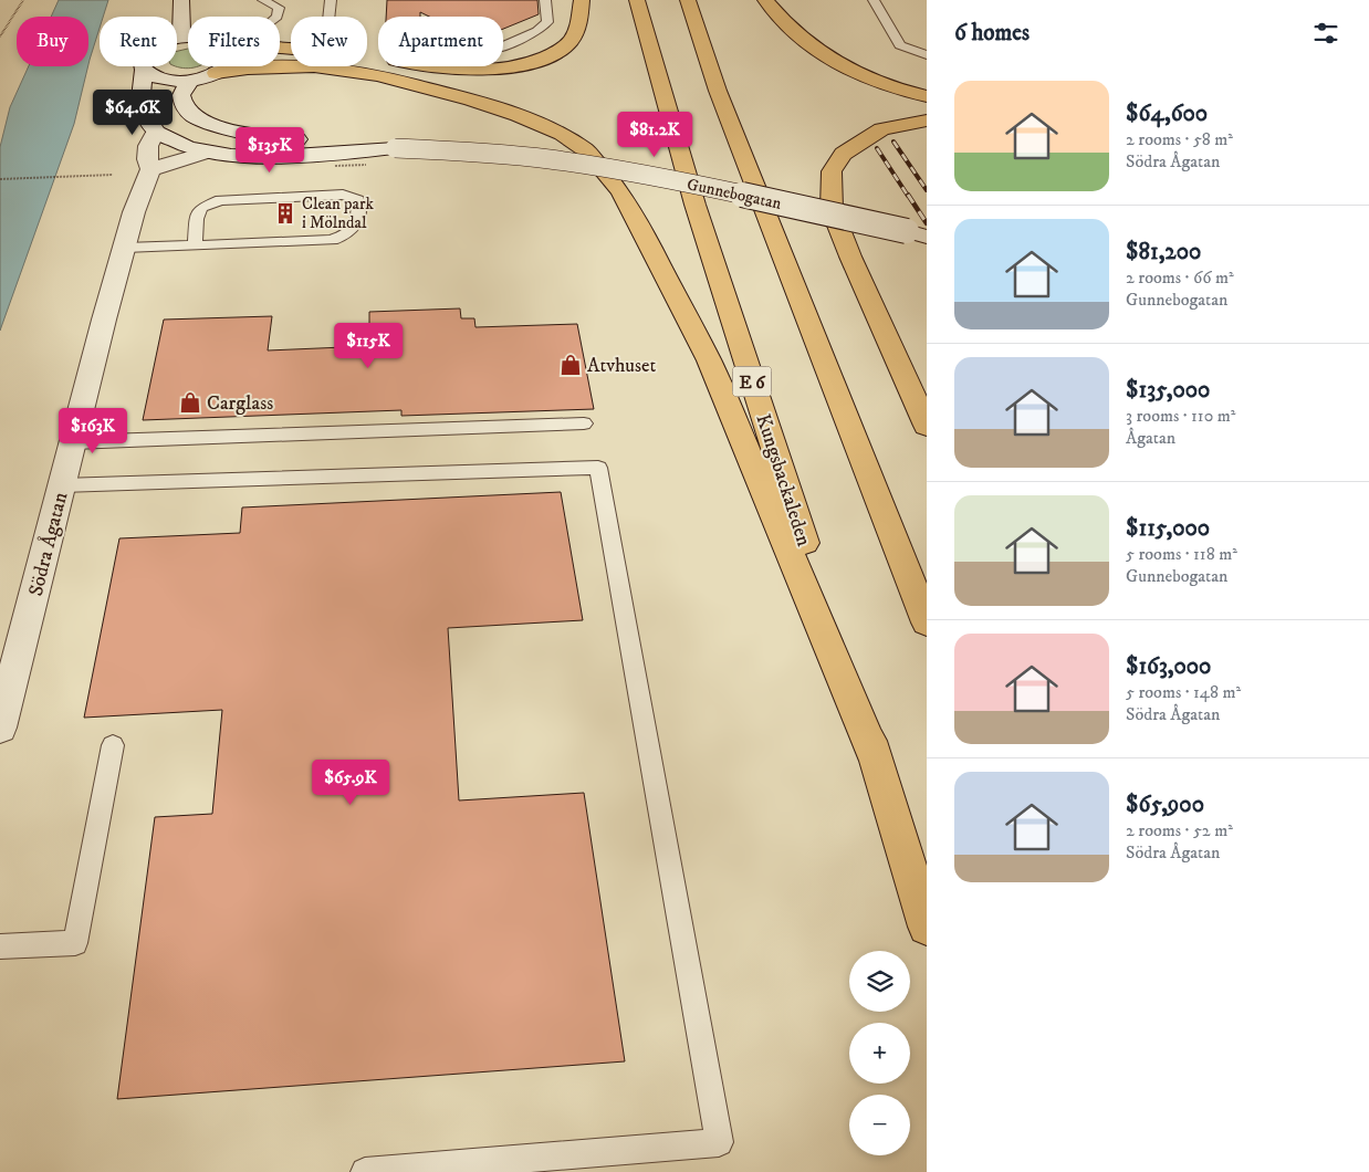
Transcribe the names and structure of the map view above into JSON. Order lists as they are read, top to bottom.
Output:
{
  "streets": {
    "highway": ["E 6", "Kungsbackaleden"],
    "main road": ["Gunnebogatan", "Södra Ågatan"]
  },
  "places": {
    "building": ["Clean park i Mölndal"],
    "shop": ["Atvhuset", "Carglass"]
  },
  "page": {
    "heading": "6 homes",
    "chip": [
      "Buy",
      "Rent",
      "Filters",
      "New",
      "Apartment"
    ],
    "list": [
      {
        "name": "$64,600",
        "note": "2 rooms · 58 m² · Södra Ågatan"
      },
      {
        "name": "$81,200",
        "note": "2 rooms · 66 m² · Gunnebogatan"
      },
      {
        "name": "$135,000",
        "note": "3 rooms · 110 m² · Ågatan"
      },
      {
        "name": "$115,000",
        "note": "5 rooms · 118 m² · Gunnebogatan"
      },
      {
        "name": "$163,000",
        "note": "5 rooms · 148 m² · Södra Ågatan"
      },
      {
        "name": "$65,900",
        "note": "2 rooms · 52 m² · Södra Ågatan"
      }
    ],
    "price": [
      "$64.6K",
      "$81.2K",
      "$135K",
      "$115K",
      "$163K",
      "$65.9K"
    ],
    "map_buttons": ["+", "−"]
  }
}
